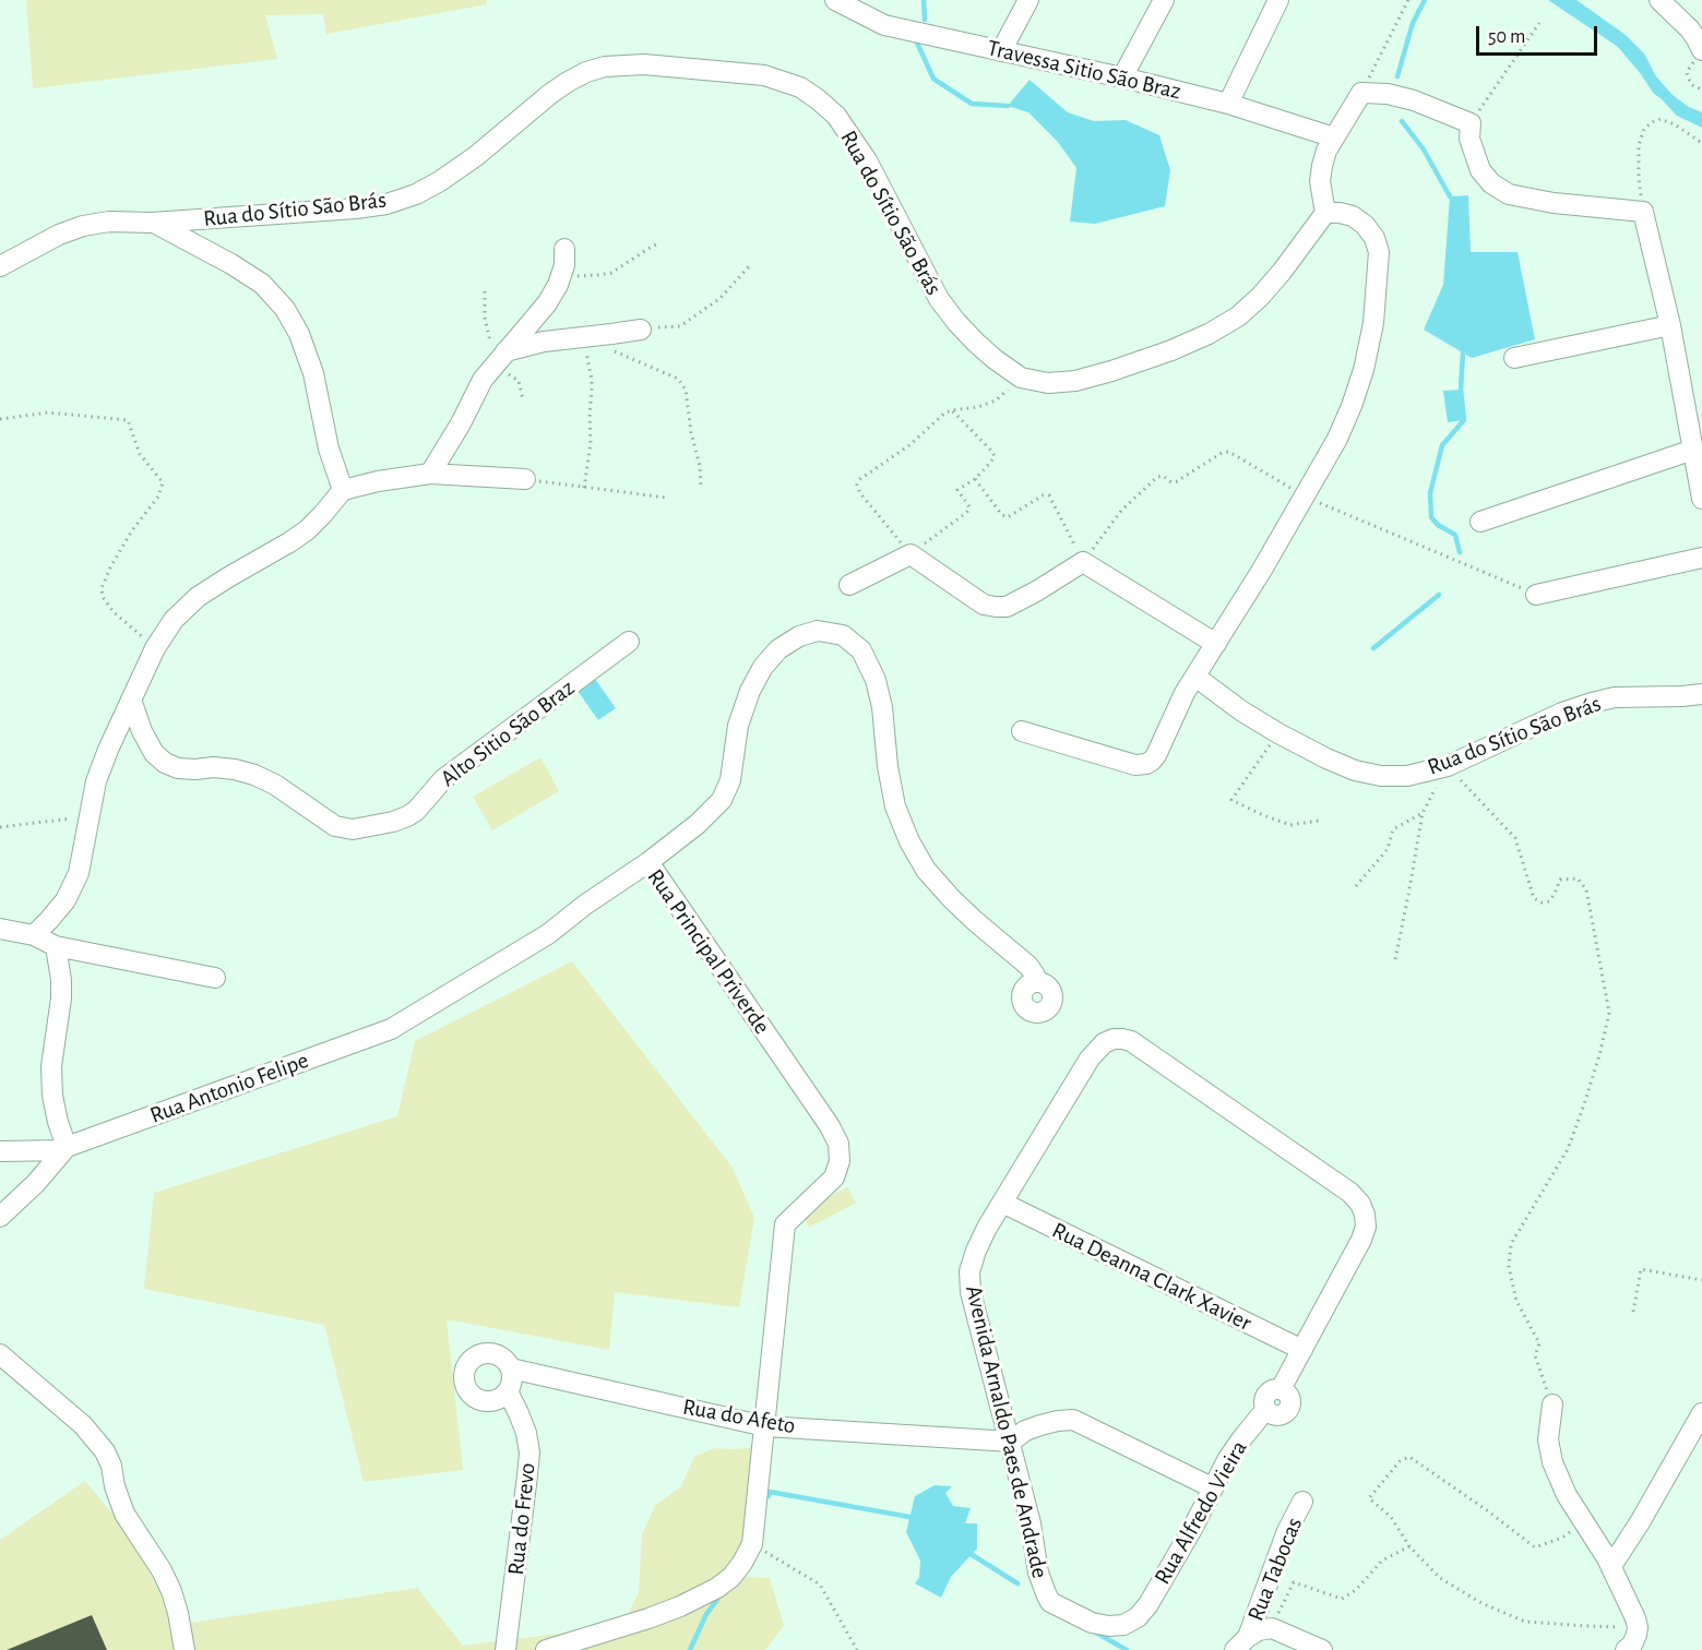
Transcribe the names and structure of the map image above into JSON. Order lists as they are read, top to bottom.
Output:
{
  "streets": {
    "street": [
      "Travessa Sitio São Braz",
      "Rua do Sítio São Brás",
      "Alto Sitio São Braz",
      "Rua Principal Priverde",
      "Rua Antonio Felipe",
      "Rua Deanna Clark Xavier",
      "Rua do Afeto",
      "Avenida Arnaldo Paes de Andrade",
      "Rua Alfredo Vieira",
      "Rua do Frevo",
      "Rua Tabocas"
    ]
  },
  "crossings": [
    ["Rua Principal Priverde", "Rua Antonio Felipe"],
    ["Rua Principal Priverde", "Rua do Afeto"],
    ["Rua Deanna Clark Xavier", "Avenida Arnaldo Paes de Andrade"],
    ["Rua Deanna Clark Xavier", "Rua Alfredo Vieira"],
    ["Rua do Afeto", "Avenida Arnaldo Paes de Andrade"],
    ["Rua do Afeto", "Rua do Frevo"],
    ["Avenida Arnaldo Paes de Andrade", "Rua Alfredo Vieira"]
  ],
  "scale_bar": "50 m"
}
